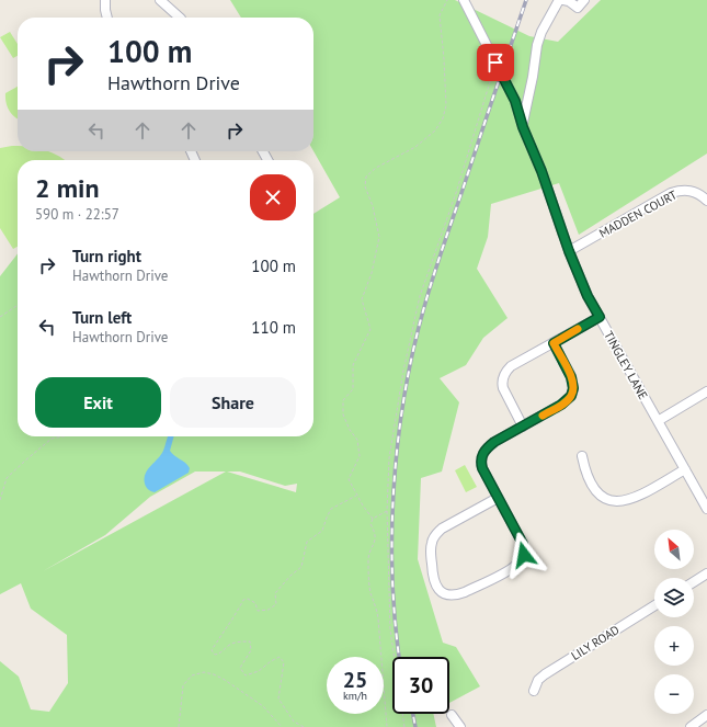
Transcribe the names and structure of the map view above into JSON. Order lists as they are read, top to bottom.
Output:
{
  "streets": {
    "street": ["MADDEN COURT", "TINGLEY LANE", "LILY ROAD"]
  },
  "crossings": [
    ["MADDEN COURT", "TINGLEY LANE"]
  ],
  "north": "top left",
  "page": {
    "turn": ["100 m", "Hawthorn Drive"],
    "heading": ["2 min", "590 m · 22:57"],
    "list": [
      {
        "name": "Turn right",
        "note": "Hawthorn Drive",
        "value": "100 m"
      },
      {
        "name": "Turn left",
        "note": "Hawthorn Drive",
        "value": "110 m"
      }
    ],
    "buttons": ["Exit", "Share"],
    "map_buttons": ["+", "−"],
    "speed": "25 km/h",
    "limit": "30"
  }
}
